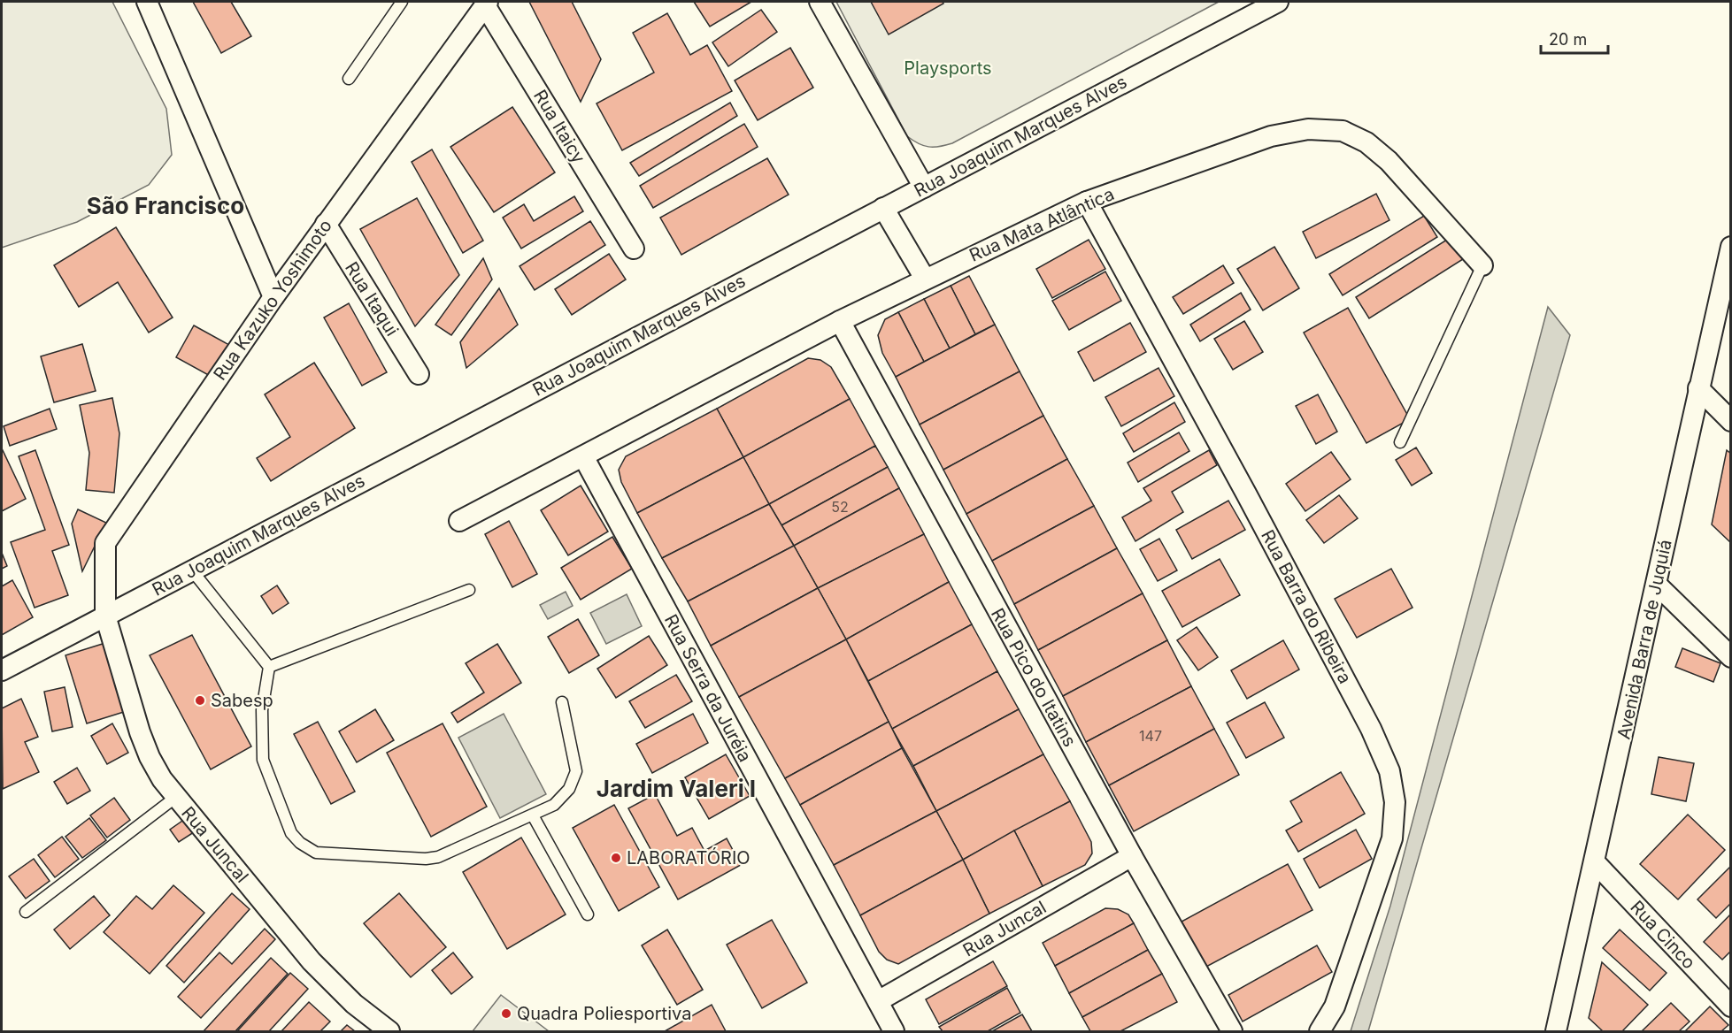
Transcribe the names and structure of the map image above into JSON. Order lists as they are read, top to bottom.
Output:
{
  "streets": {
    "street": [
      "Rua Itaicy",
      "Rua Joaquim Marques Alves",
      "Rua Mata Atlântica",
      "Rua Itaqui",
      "Rua Kazuko Yoshimoto",
      "Rua Barra do Ribeira",
      "Avenida Barra de Juquiá",
      "Rua Pico do Itatins",
      "Rua Serra da Juréia",
      "Rua Juncal",
      "Rua Cinco"
    ]
  },
  "crossings": [
    ["Rua Itaicy", "Rua Kazuko Yoshimoto"],
    ["Rua Joaquim Marques Alves", "Rua Kazuko Yoshimoto"],
    ["Rua Joaquim Marques Alves", "Rua Juncal"],
    ["Rua Mata Atlântica", "Rua Barra do Ribeira"],
    ["Rua Mata Atlântica", "Rua Pico do Itatins"],
    ["Rua Mata Atlântica", "Rua Serra da Juréia"],
    ["Rua Itaqui", "Rua Kazuko Yoshimoto"],
    ["Rua Kazuko Yoshimoto", "Rua Juncal"],
    ["Avenida Barra de Juquiá", "Rua Cinco"],
    ["Rua Pico do Itatins", "Rua Juncal"],
    ["Rua Serra da Juréia", "Rua Juncal"]
  ],
  "districts": ["São Francisco", "Jardim Valeri I"],
  "parks": ["Playsports"],
  "places": ["Sabesp", "LABORATÓRIO", "Quadra Poliesportiva"],
  "house_numbers": ["52", "147"],
  "scale_bar": "20 m"
}
